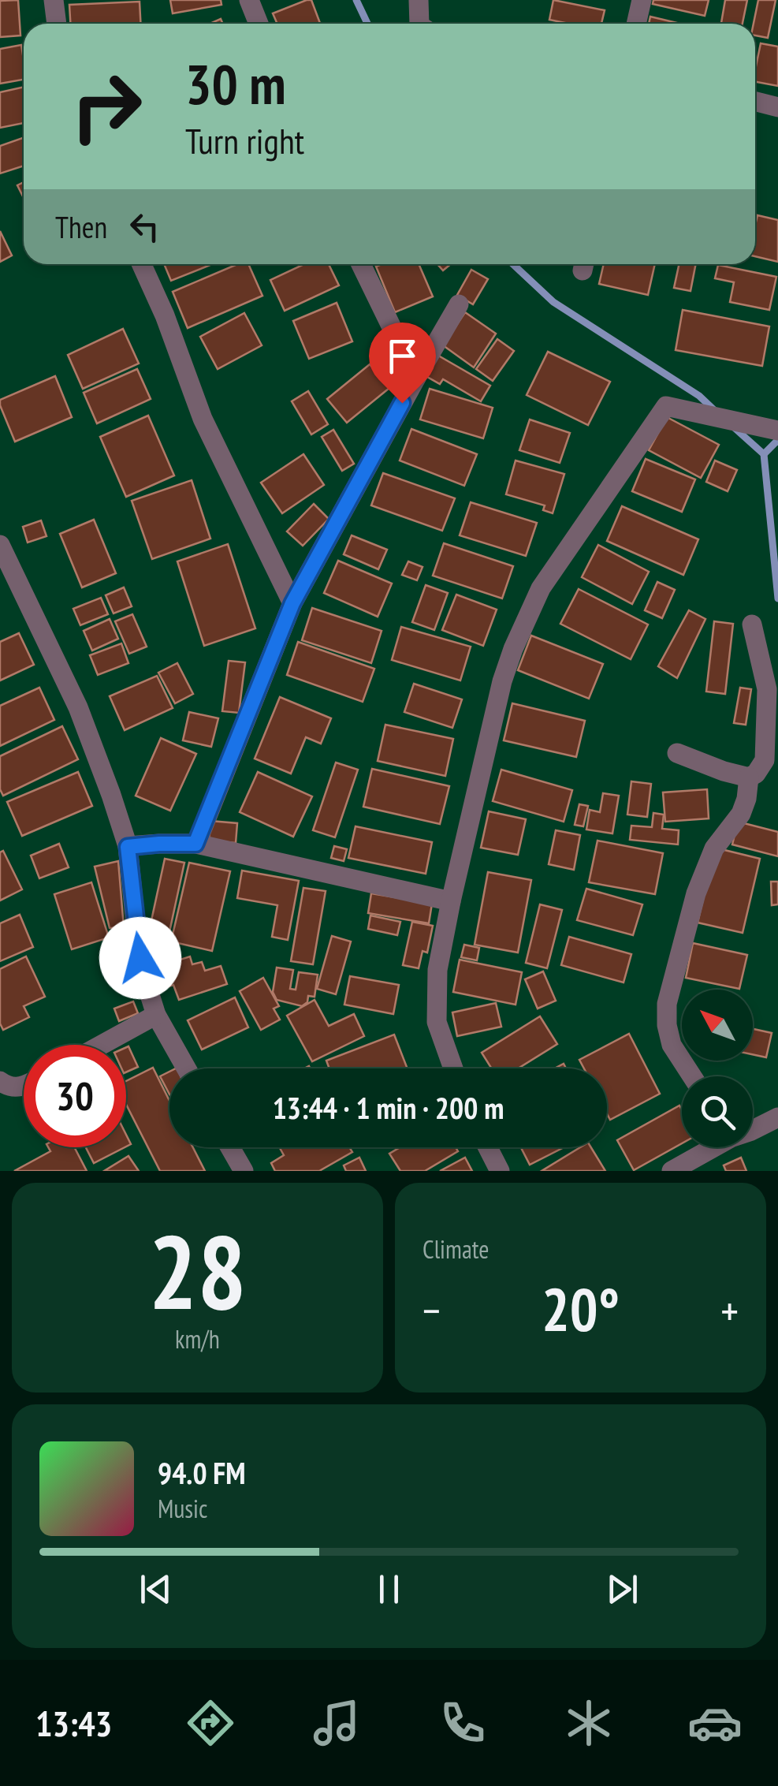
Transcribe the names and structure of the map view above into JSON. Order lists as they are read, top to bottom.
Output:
{
  "north": "top left",
  "page": {
    "turn": ["30 m", "Turn right"],
    "then": "Then",
    "limit": "30",
    "trip": "13:44 · 1 min · 200 m",
    "tile": [
      ["28", "km/h"],
      "Climate"
    ],
    "heat": ["−", "20°", "+"],
    "song": ["94.0 FM", "Music"],
    "tabs": "13:43"
  }
}
